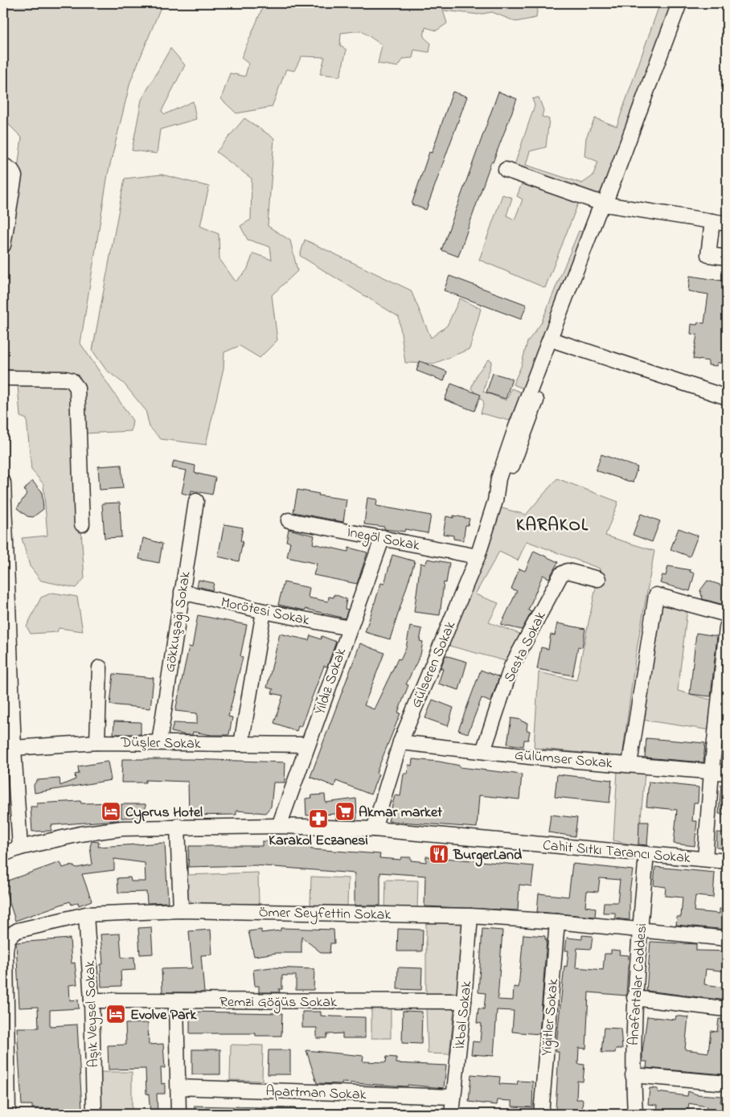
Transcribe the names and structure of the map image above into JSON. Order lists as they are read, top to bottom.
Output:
{
  "streets": {
    "street": [
      "İnegöl Sokak",
      "Morötesi Sokak",
      "Gökkuşağı Sokak",
      "Sesta Sokak",
      "Gülseren Sokak",
      "Yıldız Sokak",
      "Düşler Sokak",
      "Gülümser Sokak",
      "Cahit Sıtkı Tarancı Sokak",
      "Ömer Seyfettin Sokak",
      "Anafartalar Caddesi",
      "Remzi Göğüs Sokak",
      "Aşık Veysel Sokak",
      "İkbal Sokak",
      "Yiğitler Sokak",
      "Apartman Sokak"
    ]
  },
  "crossings": [
    ["İnegöl Sokak", "Gülseren Sokak"],
    ["İnegöl Sokak", "Yıldız Sokak"],
    ["Morötesi Sokak", "Gökkuşağı Sokak"],
    ["Morötesi Sokak", "Yıldız Sokak"],
    ["Gökkuşağı Sokak", "Düşler Sokak"],
    ["Sesta Sokak", "Gülümser Sokak"],
    ["Gülseren Sokak", "Gülümser Sokak"],
    ["Gülseren Sokak", "Cahit Sıtkı Tarancı Sokak"],
    ["Yıldız Sokak", "Düşler Sokak"],
    ["Yıldız Sokak", "Cahit Sıtkı Tarancı Sokak"],
    ["Cahit Sıtkı Tarancı Sokak", "Anafartalar Caddesi"],
    ["Ömer Seyfettin Sokak", "Anafartalar Caddesi"],
    ["Ömer Seyfettin Sokak", "Aşık Veysel Sokak"],
    ["Ömer Seyfettin Sokak", "İkbal Sokak"],
    ["Ömer Seyfettin Sokak", "Yiğitler Sokak"],
    ["Remzi Göğüs Sokak", "Aşık Veysel Sokak"],
    ["Remzi Göğüs Sokak", "İkbal Sokak"],
    ["İkbal Sokak", "Apartman Sokak"]
  ],
  "districts": ["KARAKOL"],
  "places": {
    "hotel": ["Cyprus Hotel", "Evolve Park"],
    "supermarket": ["Akmar market"],
    "pharmacy": ["Karakol Eczanesi"],
    "restaurant": ["BurgerLand"]
  }
}
